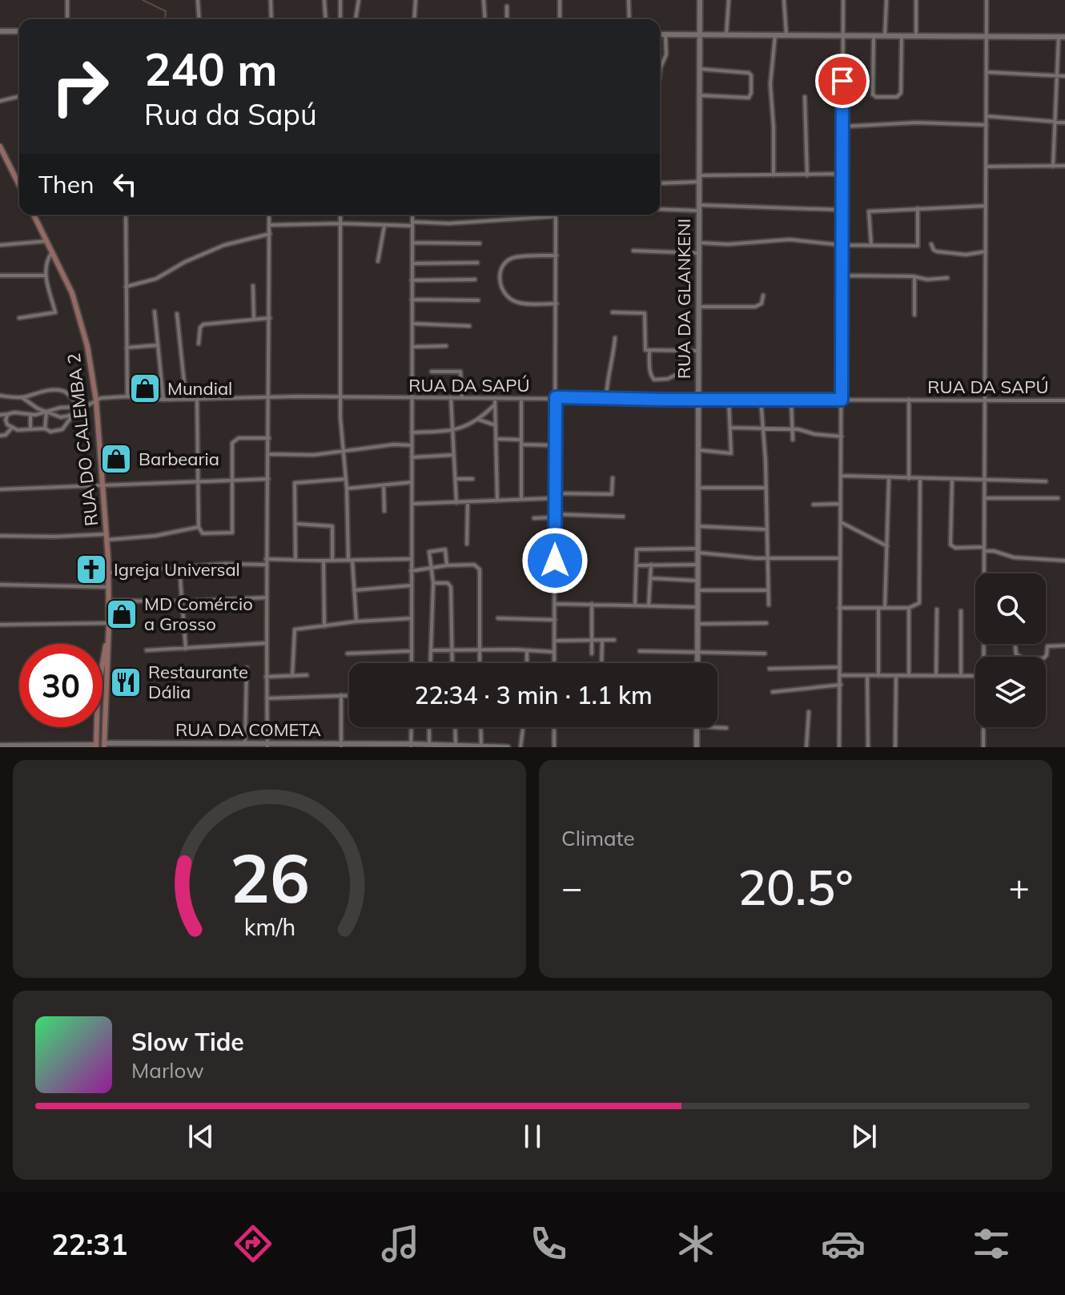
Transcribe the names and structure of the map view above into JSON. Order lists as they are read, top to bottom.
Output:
{
  "streets": {
    "main road": ["RUA DO CALEMBA 2"],
    "street": ["RUA DA GLANKENI", "RUA DA SAPÚ", "RUA DA COMETA"]
  },
  "crossings": [
    ["RUA DA GLANKENI", "RUA DA SAPÚ"],
    ["RUA DA SAPÚ", "RUA DO CALEMBA 2"],
    ["RUA DO CALEMBA 2", "RUA DA COMETA"]
  ],
  "places": {
    "shop": ["Mundial", "Barbearia", "MD Comércio a Grosso"],
    "church": ["Igreja Universal"],
    "restaurant": ["Restaurante Dália"]
  },
  "page": {
    "turn": ["240 m", "Rua da Sapú"],
    "then": "Then",
    "limit": "30",
    "trip": "22:34 · 3 min · 1.1 km",
    "tile": "Climate",
    "heat": ["−", "20.5°", "+"],
    "song": ["Slow Tide", "Marlow"],
    "tabs": "22:31",
    "gauge": ["26", "km/h"]
  }
}
